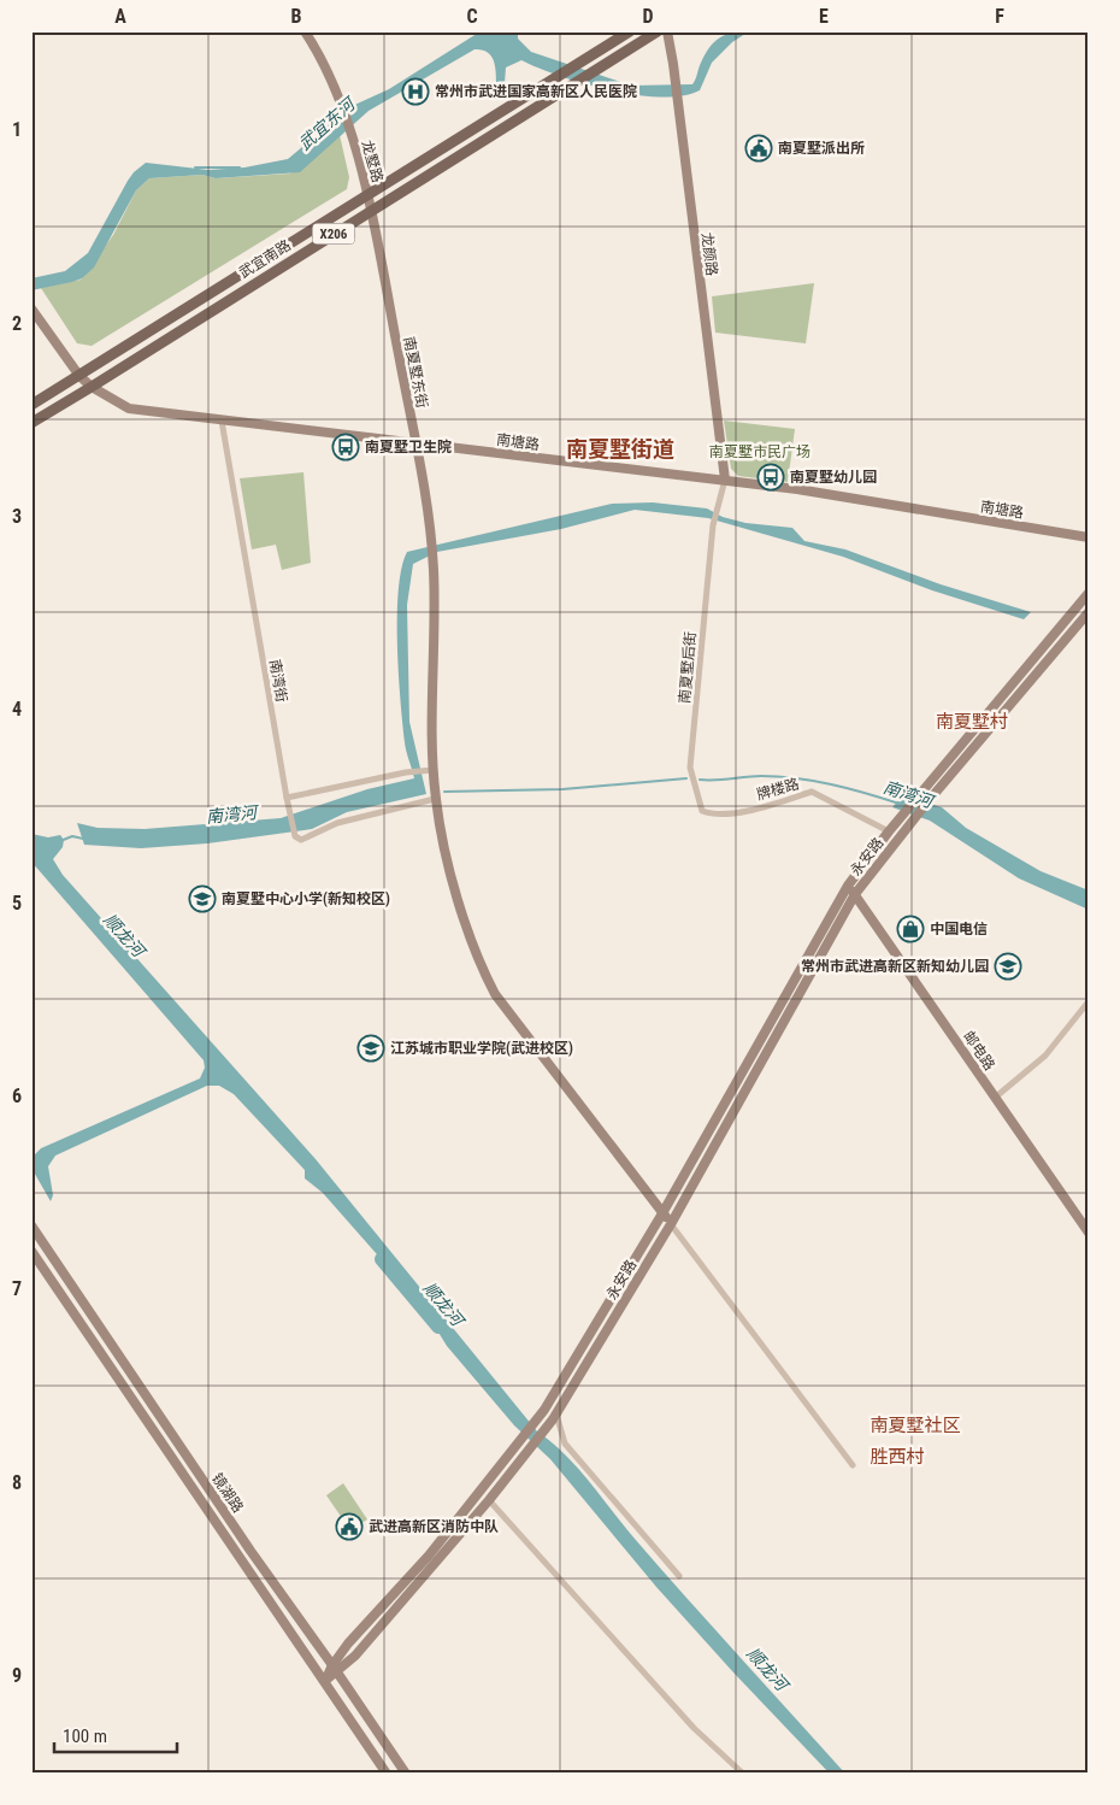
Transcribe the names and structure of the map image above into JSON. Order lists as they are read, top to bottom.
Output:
{
  "streets": {
    "main road": ["X206", "武宜南路"],
    "street": [
      "龙墅路",
      "龙颜路",
      "南夏墅东街",
      "南塘路",
      "南夏墅后街",
      "南湾街",
      "牌楼路",
      "永安路",
      "邮电路",
      "镜湖路"
    ]
  },
  "crossings": [
    ["龙墅路", "武宜南路"],
    ["龙墅路", "南夏墅东街"],
    ["龙颜路", "南塘路"],
    ["龙颜路", "南夏墅后街"],
    ["武宜南路", "南夏墅东街"],
    ["武宜南路", "南塘路"],
    ["南夏墅东街", "南塘路"],
    ["南夏墅东街", "南湾街"],
    ["南夏墅东街", "永安路"],
    ["南塘路", "南夏墅后街"],
    ["南塘路", "南湾街"],
    ["南夏墅后街", "牌楼路"],
    ["牌楼路", "永安路"],
    ["永安路", "邮电路"],
    ["永安路", "镜湖路"]
  ],
  "districts": [
    "南夏墅街道",
    "南夏墅村",
    "南夏墅社区",
    "胜西村"
  ],
  "water": ["武宜东河", "南湾河", "顺龙河"],
  "parks": ["南夏墅市民广场"],
  "places": {
    "hospital": ["常州市武进国家高新区人民医院"],
    "public building": ["南夏墅派出所", "武进高新区消防中队"],
    "bus stop": ["南夏墅卫生院", "南夏墅幼儿园"],
    "school or university": ["南夏墅中心小学(新知校区)", "常州市武进高新区新知幼儿园", "江苏城市职业学院(武进校区)"],
    "shop": ["中国电信"]
  },
  "scale_bar": "100 m",
  "grid": {
    "columns": [
      "A",
      "B",
      "C",
      "D",
      "E",
      "F"
    ],
    "rows": [
      "1",
      "2",
      "3",
      "4",
      "5",
      "6",
      "7",
      "8",
      "9"
    ]
  }
}
